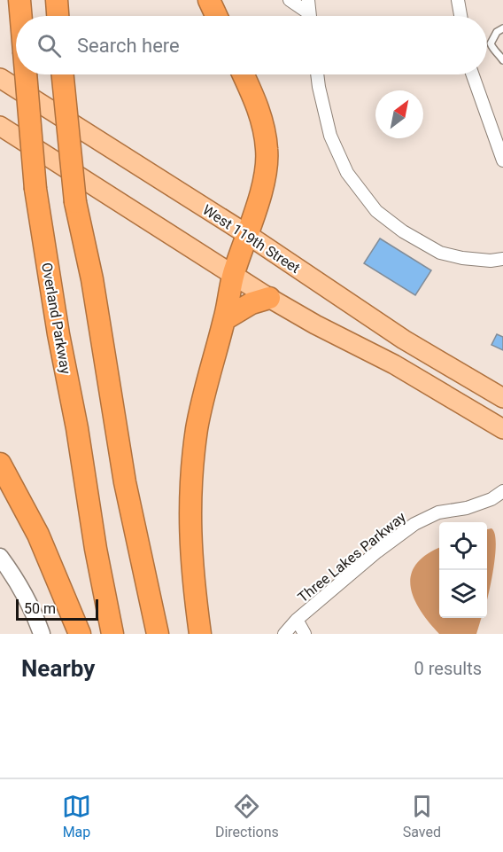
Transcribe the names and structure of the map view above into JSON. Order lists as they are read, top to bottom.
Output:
{
  "streets": {
    "highway": ["Overland Parkway"],
    "main road": ["West 119th Street"],
    "street": ["Three Lakes Parkway"]
  },
  "scale_bar": "50 m",
  "north": "top right",
  "page": {
    "search": "Search here",
    "scale": "50 m",
    "heading": ["Nearby", "0 results"],
    "nav": ["Map", "Directions", "Saved"]
  }
}
